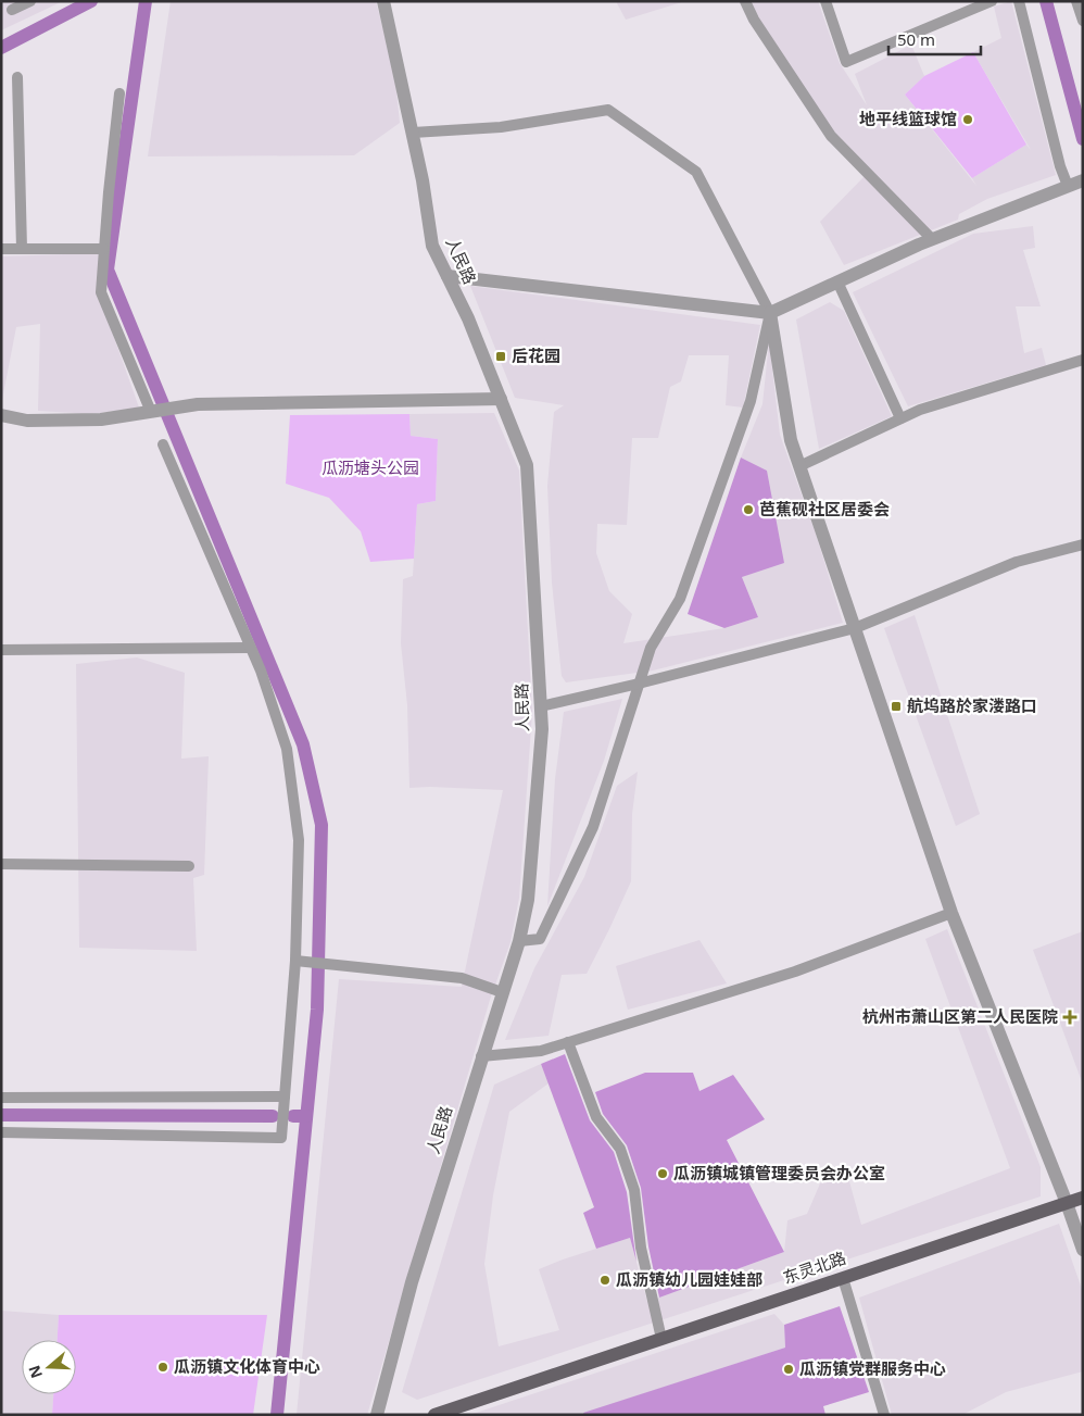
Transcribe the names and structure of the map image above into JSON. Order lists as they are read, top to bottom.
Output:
{
  "streets": {
    "main road": ["东灵北路"],
    "street": ["人民路"]
  },
  "parks": ["瓜沥塘头公园"],
  "places": {
    "other": [
      "地平线篮球馆",
      "芭蕉砚社区居委会",
      "瓜沥镇城镇管理委员会办公室",
      "瓜沥镇幼儿园娃娃部",
      "瓜沥镇文化体育中心",
      "瓜沥镇党群服务中心"
    ],
    "transit": ["后花园", "航坞路於家溇路口"],
    "health": ["杭州市萧山区第二人民医院"]
  },
  "scale_bar": "50 m",
  "north": "left"
}
